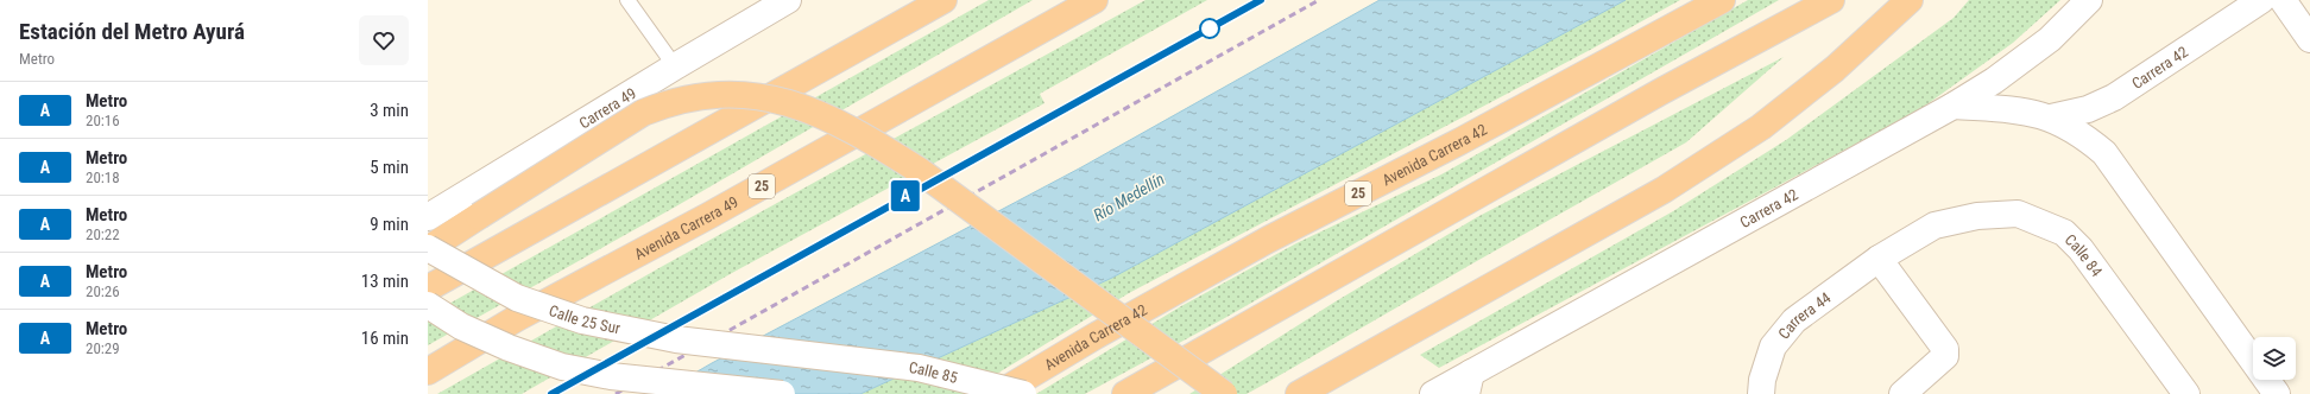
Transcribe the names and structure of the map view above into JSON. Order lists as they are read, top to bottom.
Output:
{
  "streets": {
    "highway": ["Avenida Carrera 42", "25", "Avenida Carrera 49"],
    "street": [
      "Carrera 42",
      "Carrera 49",
      "Calle 84",
      "Carrera 44",
      "Calle 25 Sur",
      "Calle 85"
    ]
  },
  "crossings": [
    ["Calle 84", "Carrera 44"],
    ["Calle 25 Sur", "Calle 85"]
  ],
  "water": ["Río Medellín"],
  "lines": ["metro line A"],
  "page": {
    "heading": ["Estación del Metro Ayurá", "Metro"],
    "on_map": "A",
    "list": [
      {
        "mark": "A",
        "name": "Metro",
        "note": "20:16",
        "value": "3 min"
      },
      {
        "mark": "A",
        "name": "Metro",
        "note": "20:18",
        "value": "5 min"
      },
      {
        "mark": "A",
        "name": "Metro",
        "note": "20:22",
        "value": "9 min"
      },
      {
        "mark": "A",
        "name": "Metro",
        "note": "20:26",
        "value": "13 min"
      },
      {
        "mark": "A",
        "name": "Metro",
        "note": "20:29",
        "value": "16 min"
      }
    ]
  }
}
